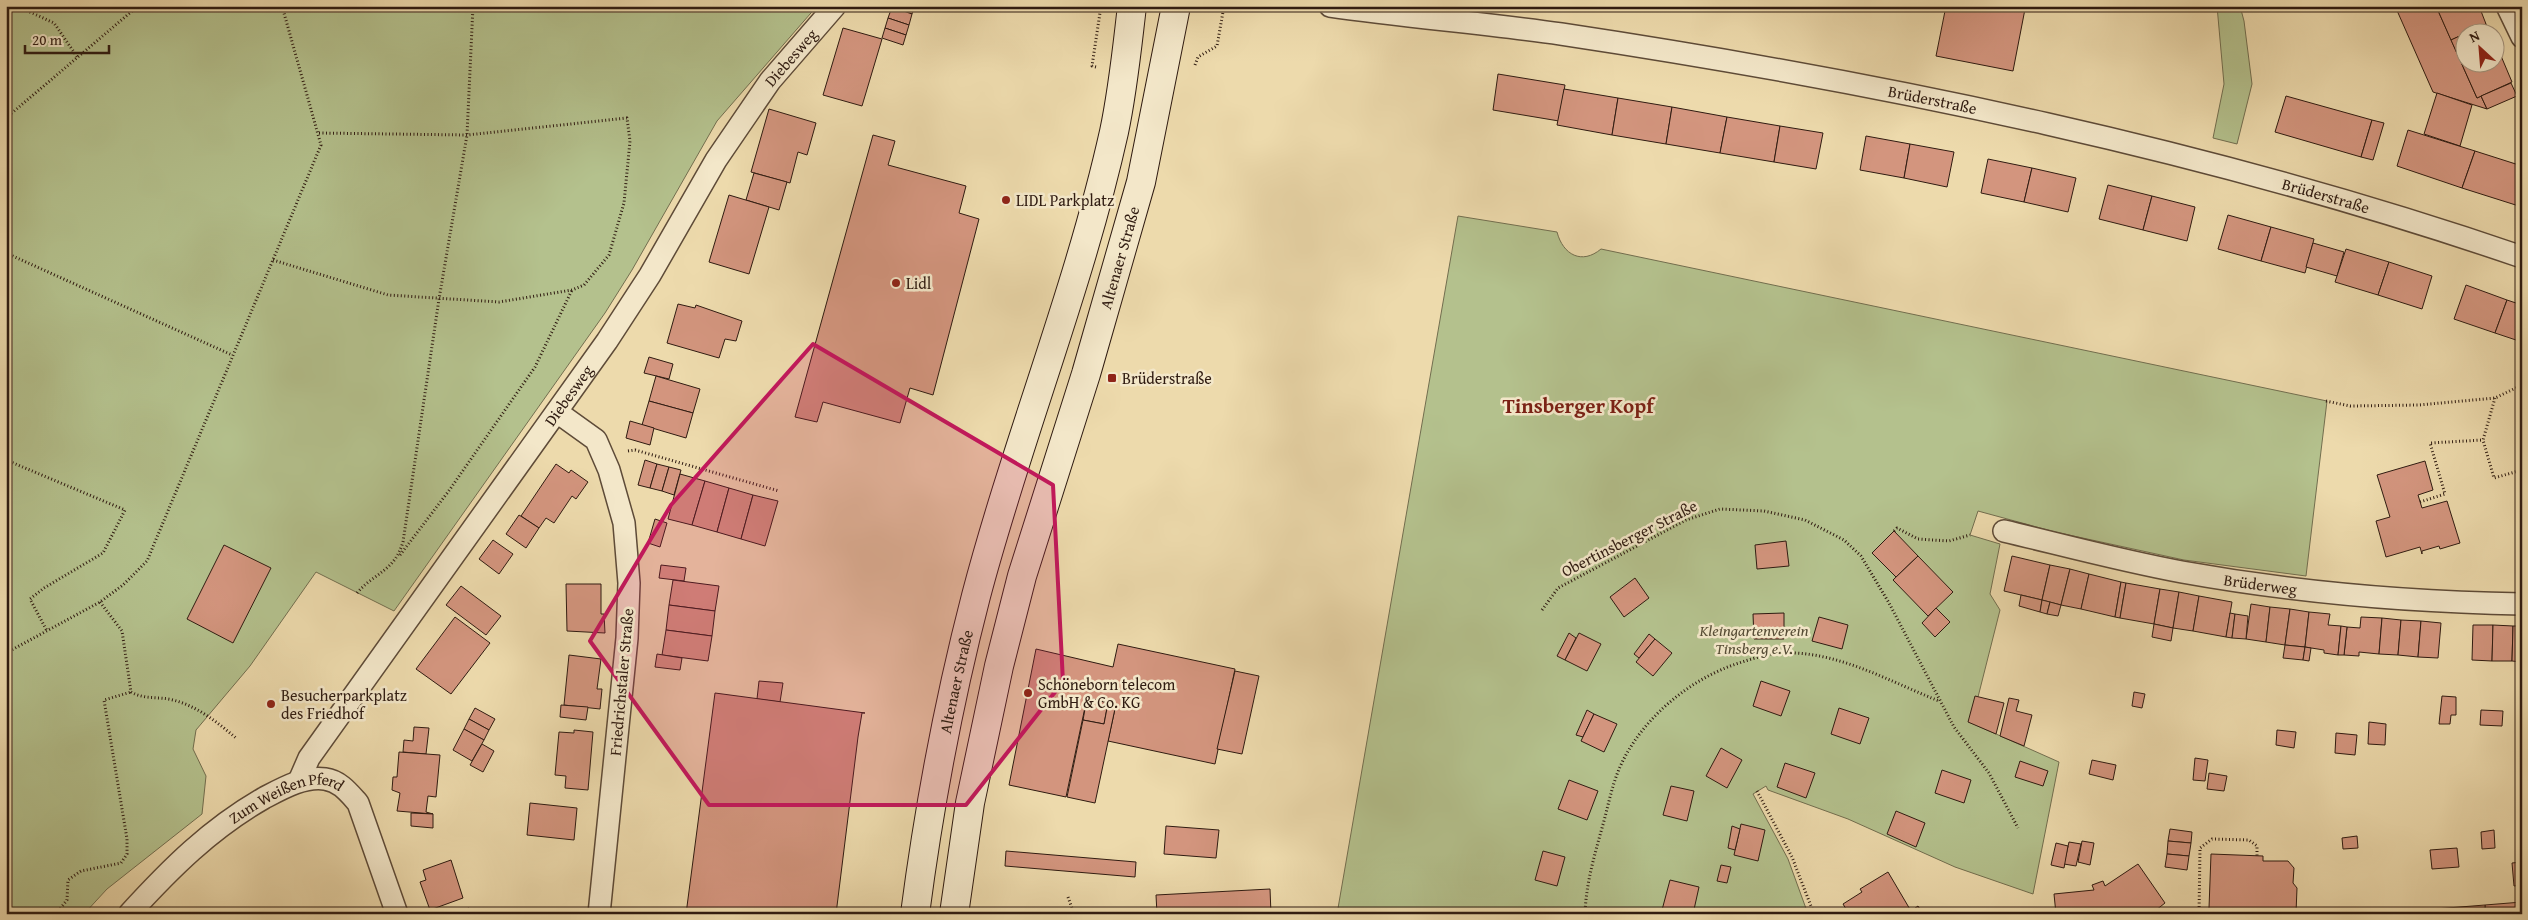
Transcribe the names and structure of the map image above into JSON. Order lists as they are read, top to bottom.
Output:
{
  "streets": {
    "main road": ["Altenaer Straße"],
    "street": [
      "Diebesweg",
      "Brüderstraße",
      "Brüderweg",
      "Friedrichstaler Straße",
      "Zum Weißen Pferd"
    ],
    "path": ["Obertinsberger Straße"]
  },
  "crossings": [
    ["Diebesweg", "Friedrichstaler Straße"],
    ["Diebesweg", "Zum Weißen Pferd"]
  ],
  "districts": ["Tinsberger Kopf"],
  "parks": ["Kleingartenverein Tinsberg e.V."],
  "places": {
    "other": [
      "LIDL Parkplatz",
      "Lidl",
      "Schöneborn telecom GmbH & Co. KG",
      "Besucherparkplatz des Friedhof"
    ],
    "transit": ["Brüderstraße"]
  },
  "scale_bar": "20 m",
  "north": "top left"
}
